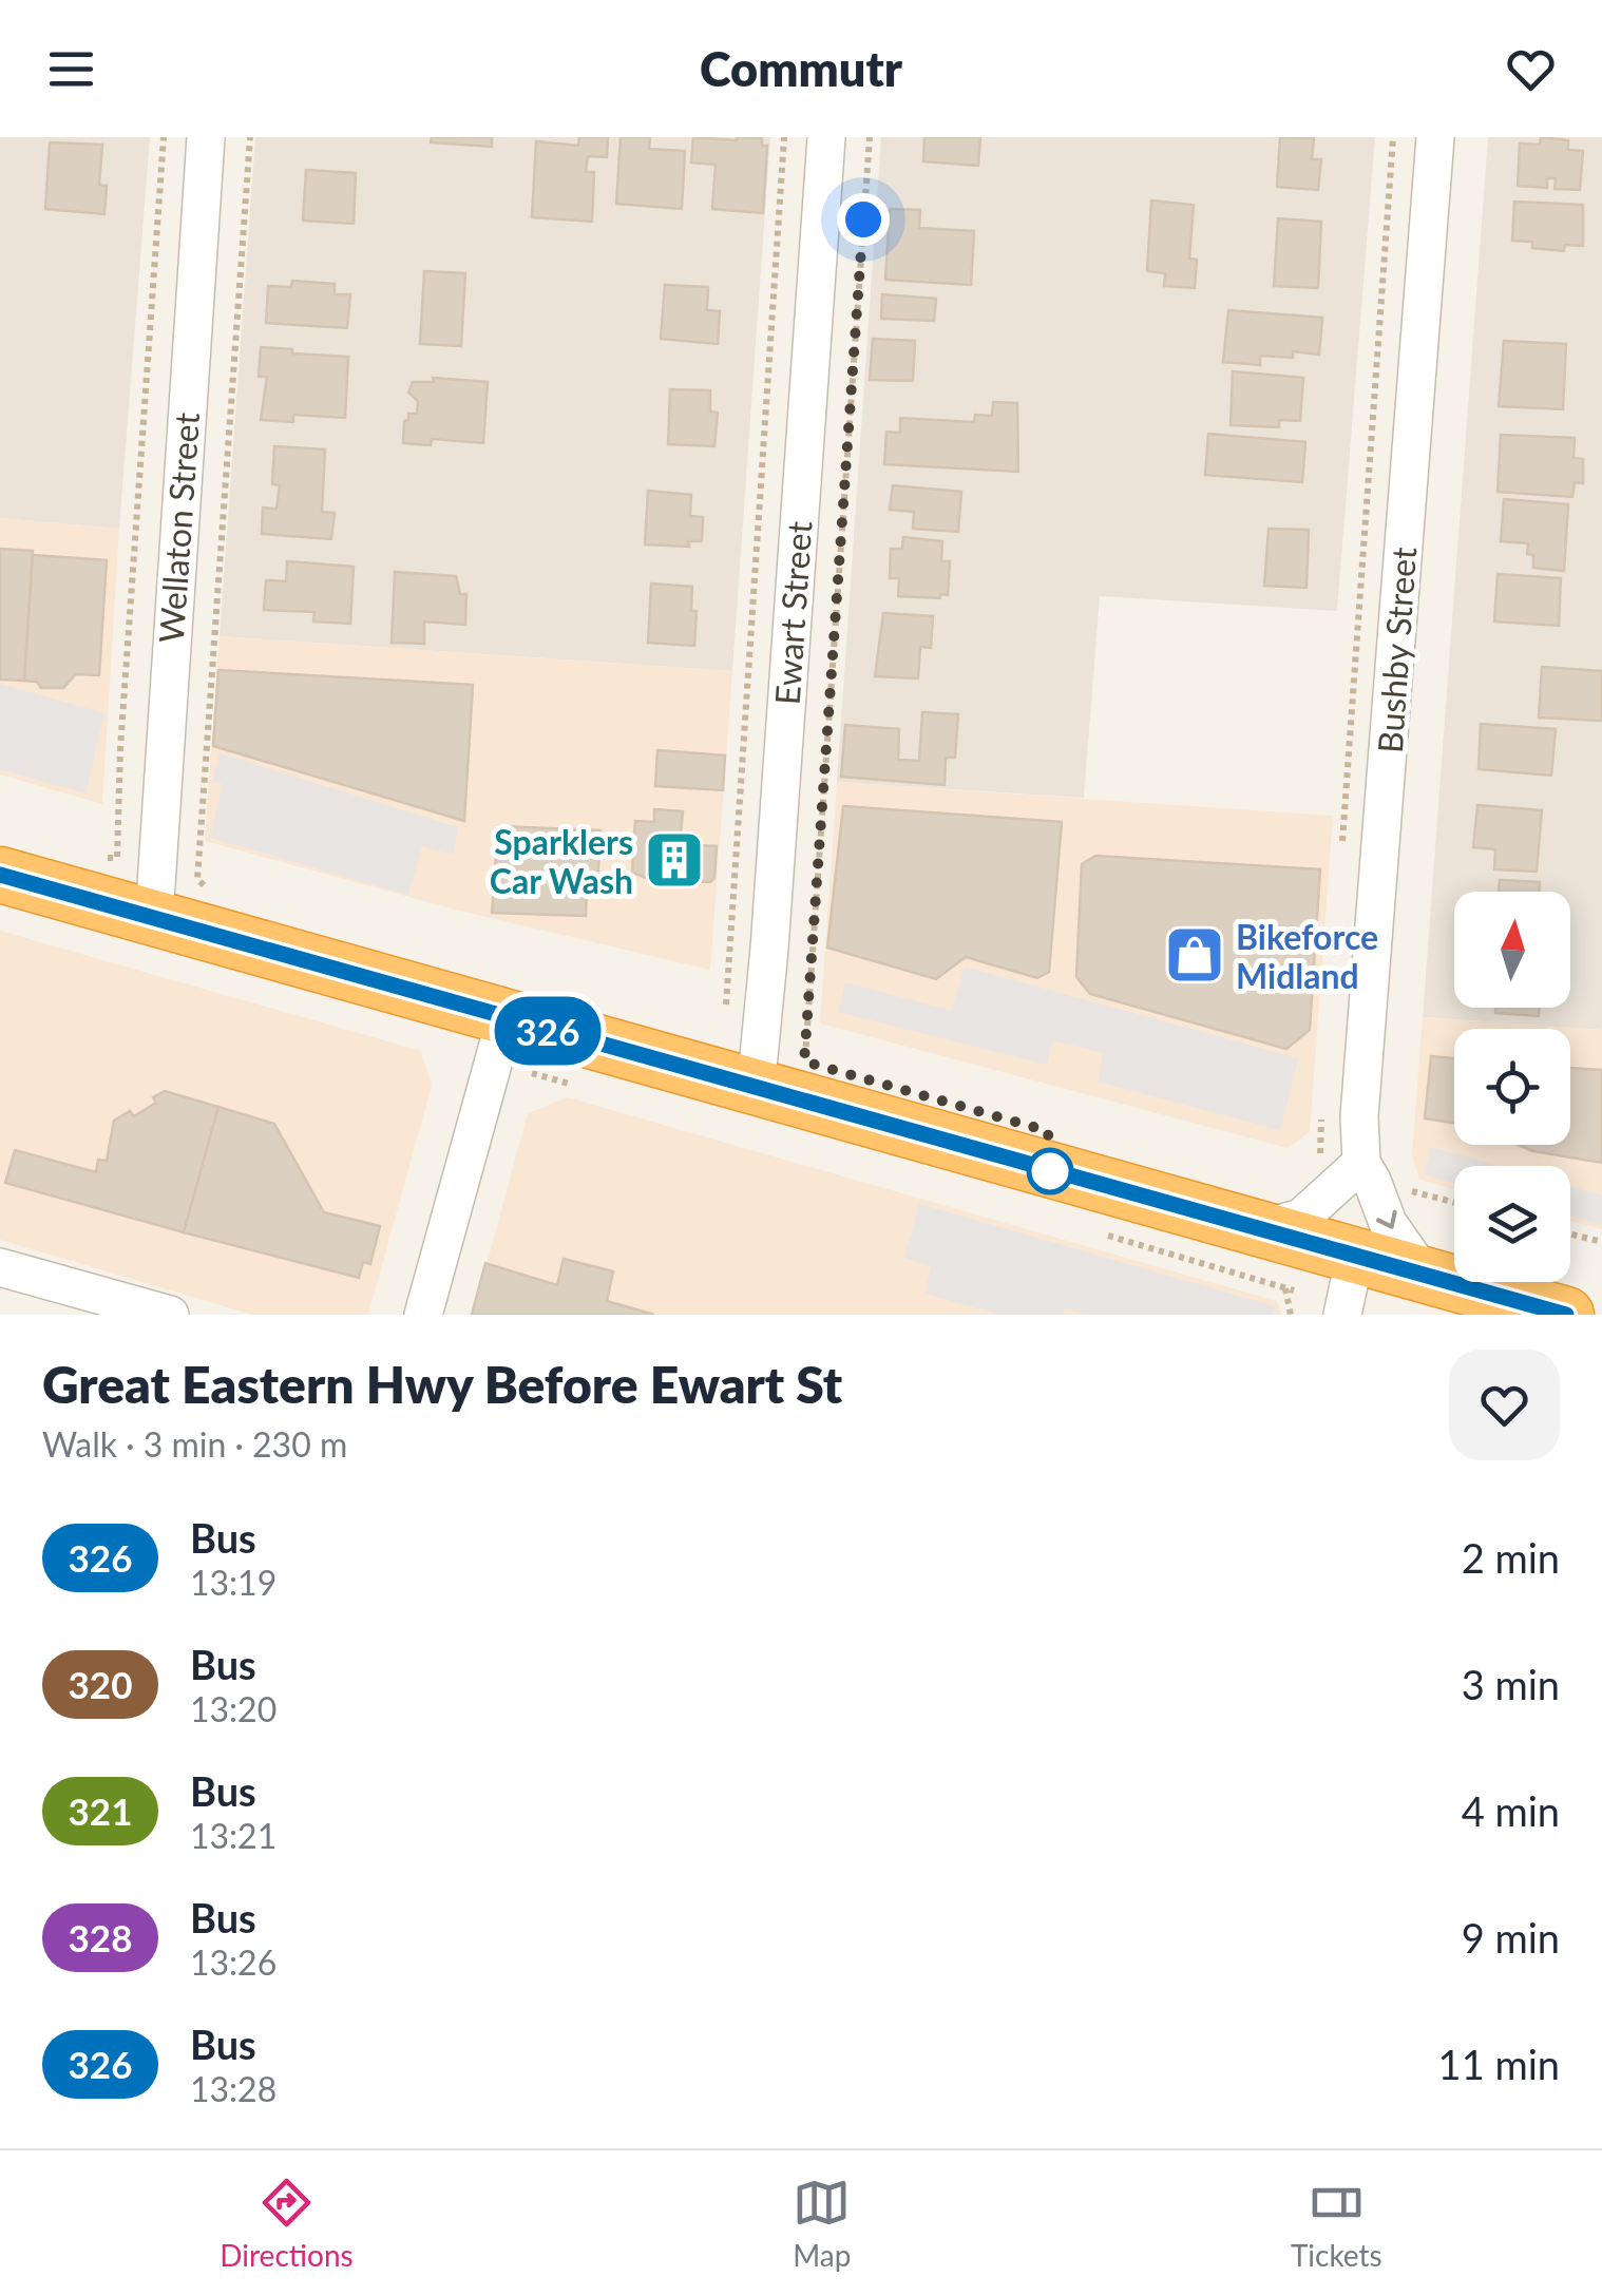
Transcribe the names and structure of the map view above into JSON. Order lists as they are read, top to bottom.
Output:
{
  "streets": {
    "street": ["Wellaton Street", "Ewart Street", "Bushby Street"]
  },
  "places": {
    "building": ["Sparklers Car Wash"],
    "shop": ["Bikeforce Midland"]
  },
  "lines": ["bus line 326"],
  "north": "top",
  "page": {
    "header": "Commutr",
    "on_map": "326",
    "heading": ["Great Eastern Hwy Before Ewart St", "Walk · 3 min · 230 m"],
    "list": [
      {
        "mark": "326",
        "name": "Bus",
        "note": "13:19",
        "value": "2 min"
      },
      {
        "mark": "320",
        "name": "Bus",
        "note": "13:20",
        "value": "3 min"
      },
      {
        "mark": "321",
        "name": "Bus",
        "note": "13:21",
        "value": "4 min"
      },
      {
        "mark": "328",
        "name": "Bus",
        "note": "13:26",
        "value": "9 min"
      },
      {
        "mark": "326",
        "name": "Bus",
        "note": "13:28",
        "value": "11 min"
      }
    ],
    "tabs": ["Directions", "Map", "Tickets"]
  }
}
